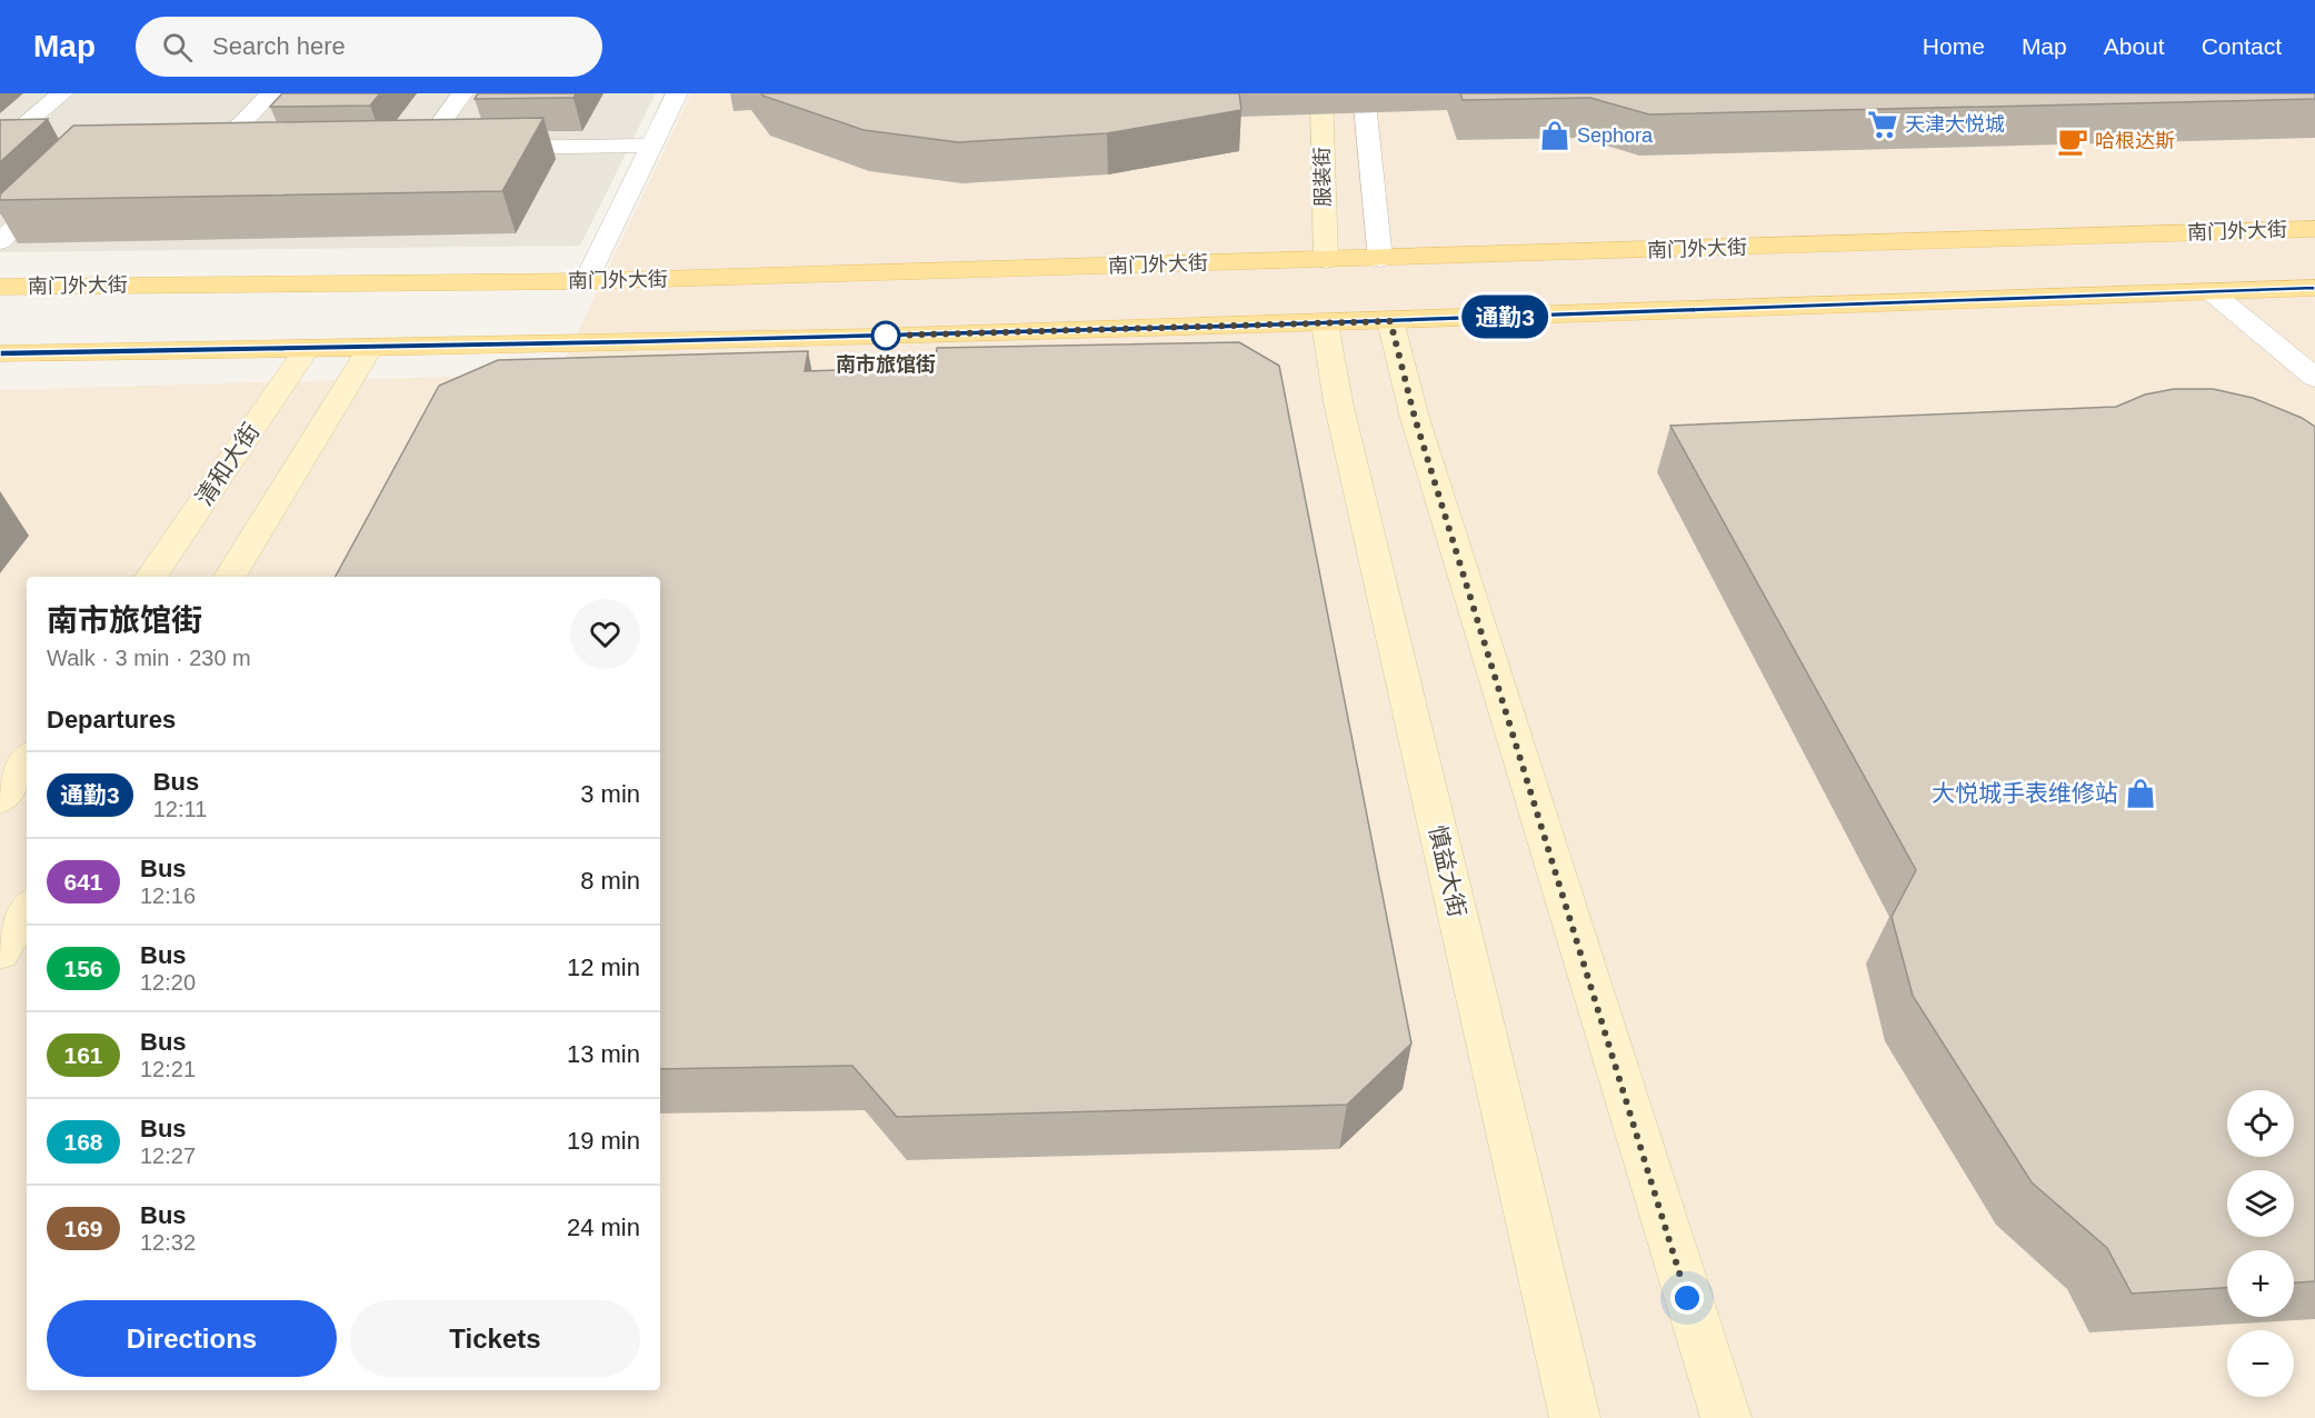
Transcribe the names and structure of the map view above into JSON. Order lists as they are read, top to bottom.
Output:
{
  "streets": {
    "main road": ["南门外大街"],
    "street": ["服装街", "清和大街", "慎益大街"]
  },
  "crossings": [
    ["服装街", "南门外大街"]
  ],
  "places": {
    "supermarket": ["天津大悦城"],
    "shop": ["Sephora", "大悦城手表维修站"],
    "cafe": ["哈根达斯"],
    "other": ["南市旅馆街"]
  },
  "lines": ["bus line 通勤3"],
  "page": {
    "header": "Map",
    "search": "Search here",
    "nav": [
      "Home",
      "Map",
      "About",
      "Contact"
    ],
    "on_map": "通勤3",
    "heading": [
      ["南市旅馆街", "Walk · 3 min · 230 m"],
      "Departures"
    ],
    "list": [
      {
        "mark": "通勤3",
        "name": "Bus",
        "note": "12:11",
        "value": "3 min"
      },
      {
        "mark": "641",
        "name": "Bus",
        "note": "12:16",
        "value": "8 min"
      },
      {
        "mark": "156",
        "name": "Bus",
        "note": "12:20",
        "value": "12 min"
      },
      {
        "mark": "161",
        "name": "Bus",
        "note": "12:21",
        "value": "13 min"
      },
      {
        "mark": "168",
        "name": "Bus",
        "note": "12:27",
        "value": "19 min"
      },
      {
        "mark": "169",
        "name": "Bus",
        "note": "12:32",
        "value": "24 min"
      }
    ],
    "map_buttons": ["+", "−"],
    "buttons": ["Directions", "Tickets"]
  }
}
